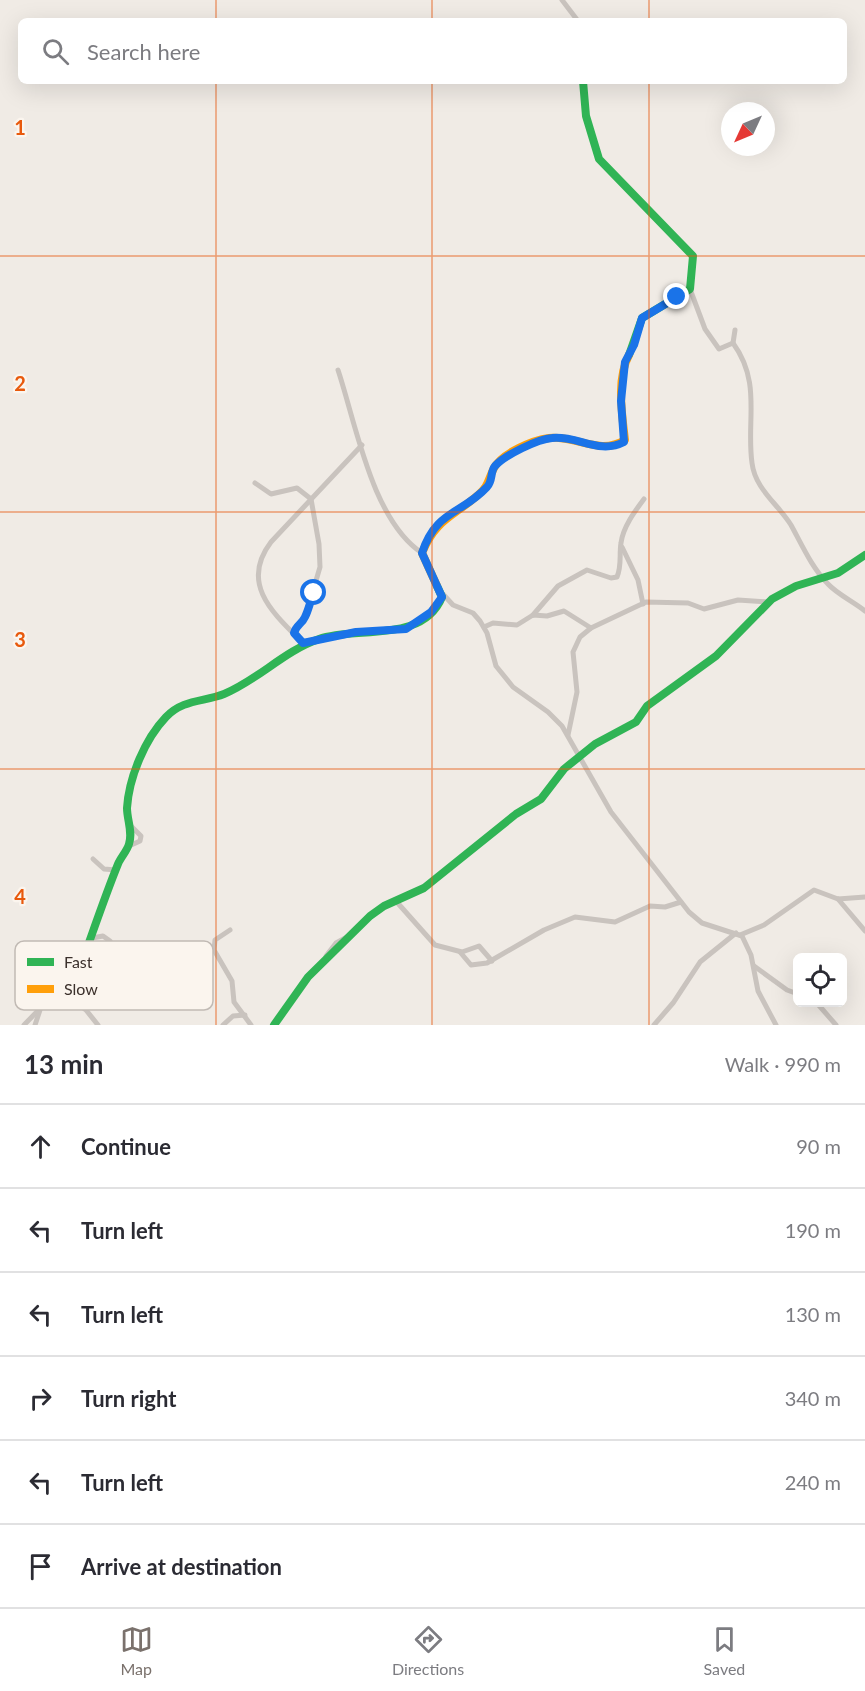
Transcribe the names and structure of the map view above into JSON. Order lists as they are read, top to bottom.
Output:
{
  "legend": ["Fast", "Slow"],
  "north": "bottom left",
  "page": {
    "search": "Search here",
    "heading": ["13 min", "Walk · 990 m"],
    "list": [
      ["Continue", "90 m"],
      ["Turn left", "190 m"],
      ["Turn left", "130 m"],
      ["Turn right", "340 m"],
      ["Turn left", "240 m"],
      "Arrive at destination"
    ],
    "nav": ["Map", "Directions", "Saved"]
  },
  "grid": {
    "rows": [
      "1",
      "2",
      "3",
      "4"
    ]
  }
}
